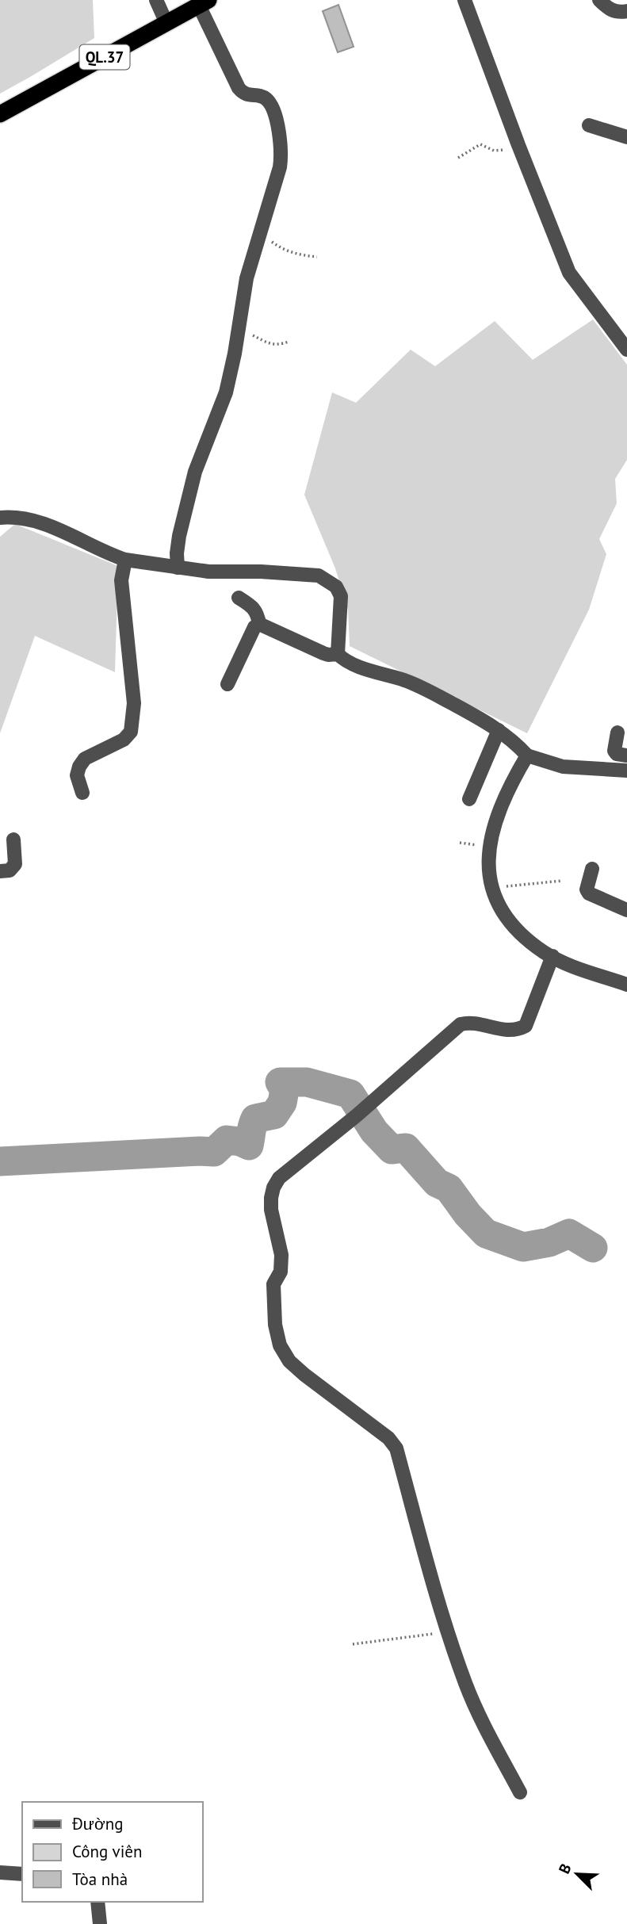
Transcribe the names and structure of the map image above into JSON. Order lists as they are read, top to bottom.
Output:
{
  "streets": {
    "highway": ["QL.37"]
  },
  "legend": ["Đường", "Công viên", "Tòa nhà"],
  "north": "top left"
}
